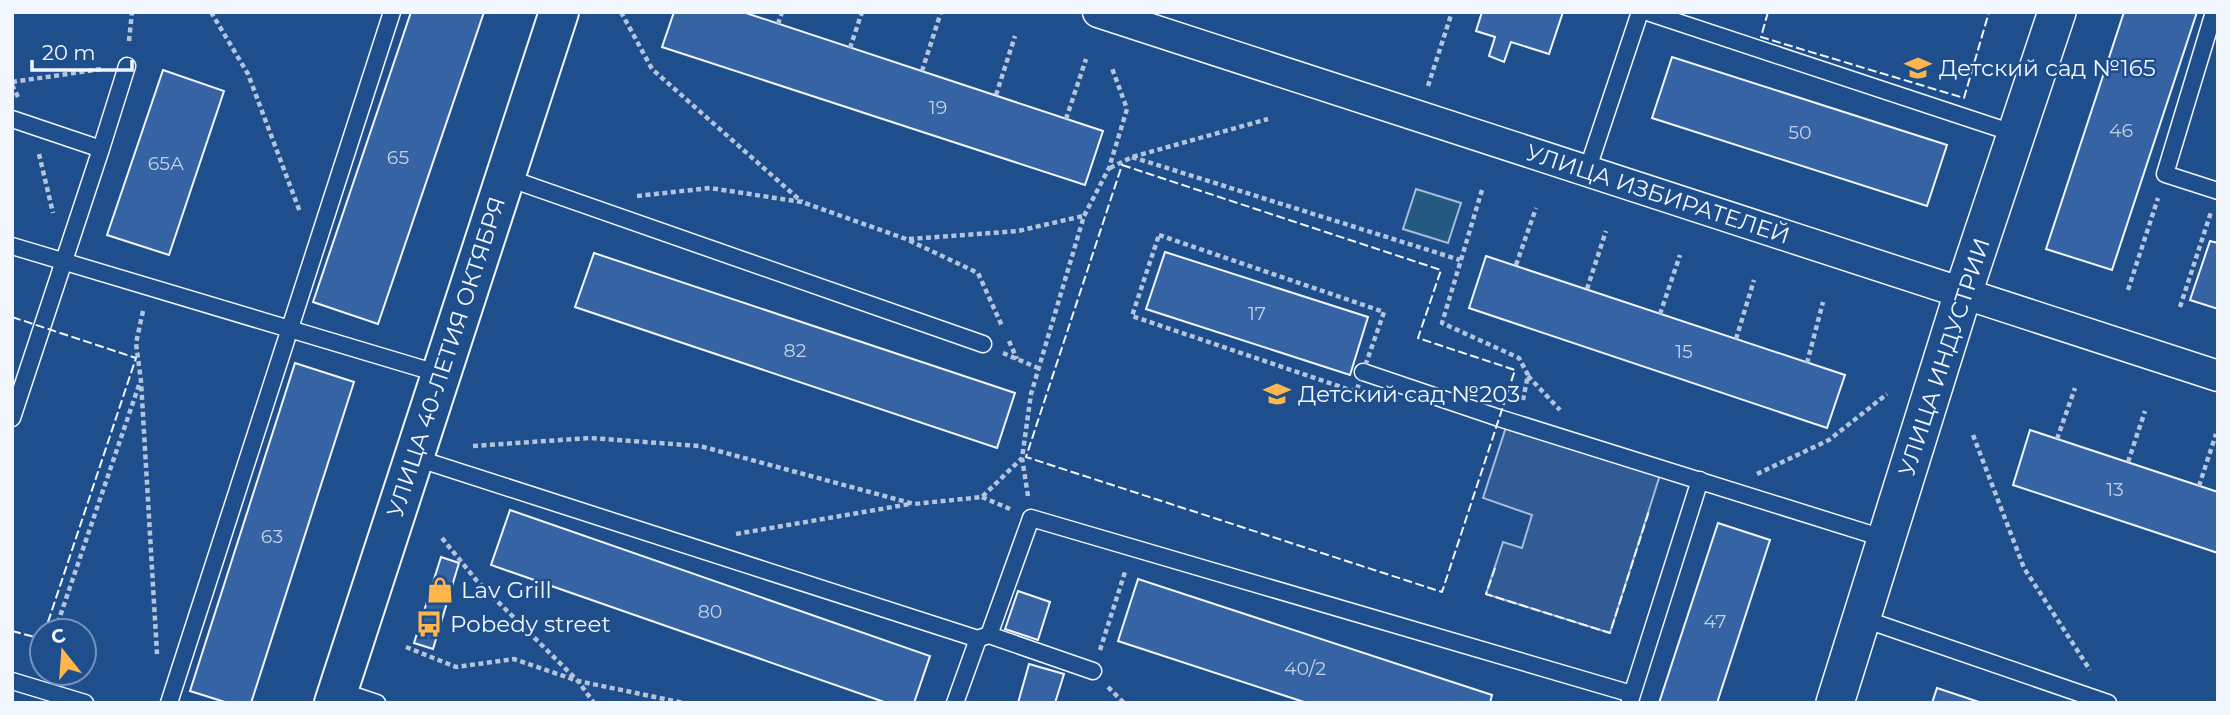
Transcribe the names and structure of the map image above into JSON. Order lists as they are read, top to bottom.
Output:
{
  "streets": {
    "main road": ["УЛИЦА 40-ЛЕТИЯ ОКТЯБРЯ"],
    "street": ["УЛИЦА ИЗБИРАТЕЛЕЙ", "УЛИЦА ИНДУСТРИИ"]
  },
  "crossings": [
    ["УЛИЦА ИЗБИРАТЕЛЕЙ", "УЛИЦА ИНДУСТРИИ"]
  ],
  "places": {
    "school or university": ["Детский сад №165", "Детский сад №203"],
    "shop": ["Lav Grill"],
    "bus stop": ["Pobedy street"]
  },
  "house_numbers": [
    "19",
    "46",
    "50",
    "65",
    "65А",
    "17",
    "82",
    "15",
    "13",
    "63",
    "80",
    "47",
    "40/2"
  ],
  "scale_bar": "20 m",
  "north": "top"
}
